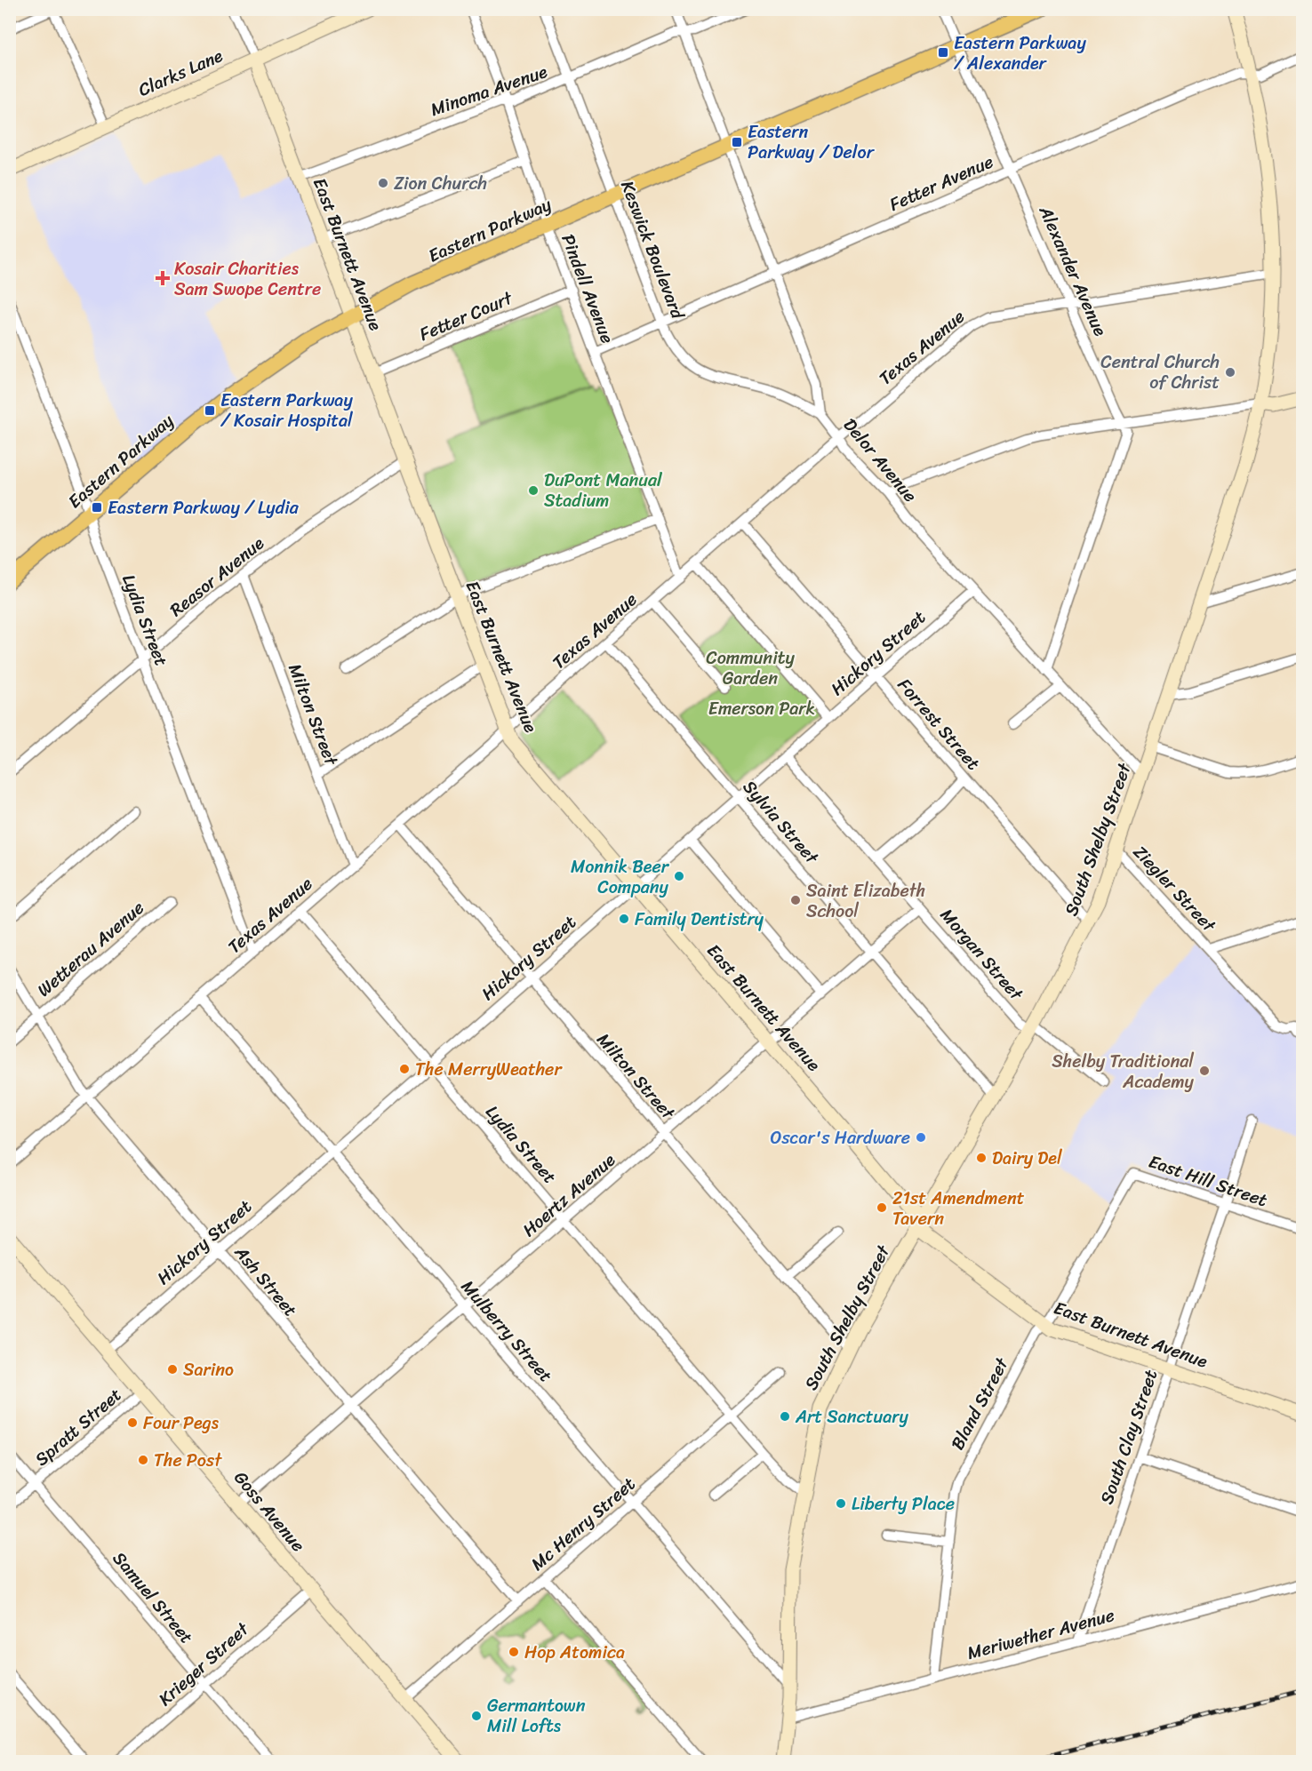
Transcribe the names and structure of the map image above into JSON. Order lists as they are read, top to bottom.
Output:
{
  "streets": {
    "main road": [
      "Clarks Lane",
      "Eastern Parkway",
      "East Burnett Avenue",
      "South Shelby Street",
      "Goss Avenue"
    ],
    "street": [
      "Minoma Avenue",
      "Fetter Avenue",
      "Keswick Boulevard",
      "Alexander Avenue",
      "Pindell Avenue",
      "Fetter Court",
      "Texas Avenue",
      "Delor Avenue",
      "Reasor Avenue",
      "Lydia Street",
      "Hickory Street",
      "Milton Street",
      "Forrest Street",
      "Sylvia Street",
      "Ziegler Street",
      "Wetterau Avenue",
      "Morgan Street",
      "East Hill Street",
      "Hoertz Avenue",
      "Ash Street",
      "Mulberry Street",
      "Bland Street",
      "Spratt Street",
      "South Clay Street",
      "Mc Henry Street",
      "Samuel Street",
      "Meriwether Avenue",
      "Krieger Street"
    ]
  },
  "crossings": [
    ["Clarks Lane", "East Burnett Avenue"],
    ["Minoma Avenue", "Keswick Boulevard"],
    ["Minoma Avenue", "East Burnett Avenue"],
    ["Minoma Avenue", "Pindell Avenue"],
    ["Minoma Avenue", "Delor Avenue"],
    ["Fetter Avenue", "Keswick Boulevard"],
    ["Fetter Avenue", "Alexander Avenue"],
    ["Fetter Avenue", "Pindell Avenue"],
    ["Fetter Avenue", "Delor Avenue"],
    ["Fetter Avenue", "South Shelby Street"],
    ["Eastern Parkway", "Keswick Boulevard"],
    ["Eastern Parkway", "East Burnett Avenue"],
    ["Eastern Parkway", "Alexander Avenue"],
    ["Eastern Parkway", "Pindell Avenue"],
    ["Eastern Parkway", "Delor Avenue"],
    ["Eastern Parkway", "Lydia Street"],
    ["Keswick Boulevard", "Delor Avenue"],
    ["East Burnett Avenue", "Fetter Court"],
    ["East Burnett Avenue", "Texas Avenue"],
    ["East Burnett Avenue", "Reasor Avenue"],
    ["East Burnett Avenue", "Hickory Street"],
    ["East Burnett Avenue", "South Shelby Street"],
    ["East Burnett Avenue", "Hoertz Avenue"],
    ["East Burnett Avenue", "Bland Street"],
    ["East Burnett Avenue", "South Clay Street"],
    ["Alexander Avenue", "Texas Avenue"],
    ["Alexander Avenue", "Delor Avenue"],
    ["Pindell Avenue", "Fetter Court"],
    ["Pindell Avenue", "Texas Avenue"],
    ["Texas Avenue", "Delor Avenue"],
    ["Texas Avenue", "Lydia Street"],
    ["Texas Avenue", "Milton Street"],
    ["Texas Avenue", "Forrest Street"],
    ["Texas Avenue", "Sylvia Street"],
    ["Texas Avenue", "South Shelby Street"],
    ["Texas Avenue", "Ash Street"],
    ["Texas Avenue", "Mulberry Street"],
    ["Delor Avenue", "Hickory Street"],
    ["Delor Avenue", "South Shelby Street"],
    ["Reasor Avenue", "Lydia Street"],
    ["Reasor Avenue", "Milton Street"],
    ["Lydia Street", "Hickory Street"],
    ["Lydia Street", "South Shelby Street"],
    ["Lydia Street", "Hoertz Avenue"],
    ["Lydia Street", "Mc Henry Street"],
    ["Hickory Street", "Milton Street"],
    ["Hickory Street", "Forrest Street"],
    ["Hickory Street", "Sylvia Street"],
    ["Hickory Street", "Morgan Street"],
    ["Hickory Street", "Ash Street"],
    ["Hickory Street", "Mulberry Street"],
    ["Hickory Street", "Goss Avenue"],
    ["Milton Street", "South Shelby Street"],
    ["Milton Street", "Hoertz Avenue"],
    ["Forrest Street", "South Shelby Street"],
    ["Sylvia Street", "South Shelby Street"],
    ["Sylvia Street", "Hoertz Avenue"],
    ["South Shelby Street", "Ziegler Street"],
    ["South Shelby Street", "Morgan Street"],
    ["South Shelby Street", "Mulberry Street"],
    ["South Shelby Street", "Meriwether Avenue"],
    ["Wetterau Avenue", "Ash Street"],
    ["Morgan Street", "Hoertz Avenue"],
    ["East Hill Street", "Bland Street"],
    ["East Hill Street", "South Clay Street"],
    ["Hoertz Avenue", "Ash Street"],
    ["Hoertz Avenue", "Mulberry Street"],
    ["Hoertz Avenue", "Goss Avenue"],
    ["Ash Street", "Mc Henry Street"],
    ["Mulberry Street", "Mc Henry Street"],
    ["Bland Street", "Meriwether Avenue"],
    ["Spratt Street", "Goss Avenue"],
    ["Spratt Street", "Samuel Street"],
    ["South Clay Street", "Meriwether Avenue"],
    ["Goss Avenue", "Mc Henry Street"],
    ["Goss Avenue", "Krieger Street"],
    ["Samuel Street", "Krieger Street"]
  ],
  "parks": ["Community Garden", "Emerson Park"],
  "places": {
    "transit": [
      "Eastern Parkway / Alexander",
      "Eastern Parkway / Delor",
      "Eastern Parkway / Kosair Hospital",
      "Eastern Parkway / Lydia"
    ],
    "other": [
      "Zion Church",
      "Central Church of Christ",
      "DuPont Manual Stadium",
      "Monnik Beer Company",
      "Saint Elizabeth School",
      "Family Dentistry",
      "The MerryWeather",
      "Shelby Traditional Academy",
      "Oscar's Hardware",
      "Dairy Del",
      "21st Amendment Tavern",
      "Sarino",
      "Art Sanctuary",
      "Four Pegs",
      "The Post",
      "Liberty Place",
      "Hop Atomica",
      "Germantown Mill Lofts"
    ],
    "health": ["Kosair Charities Sam Swope Centre"]
  }
}
